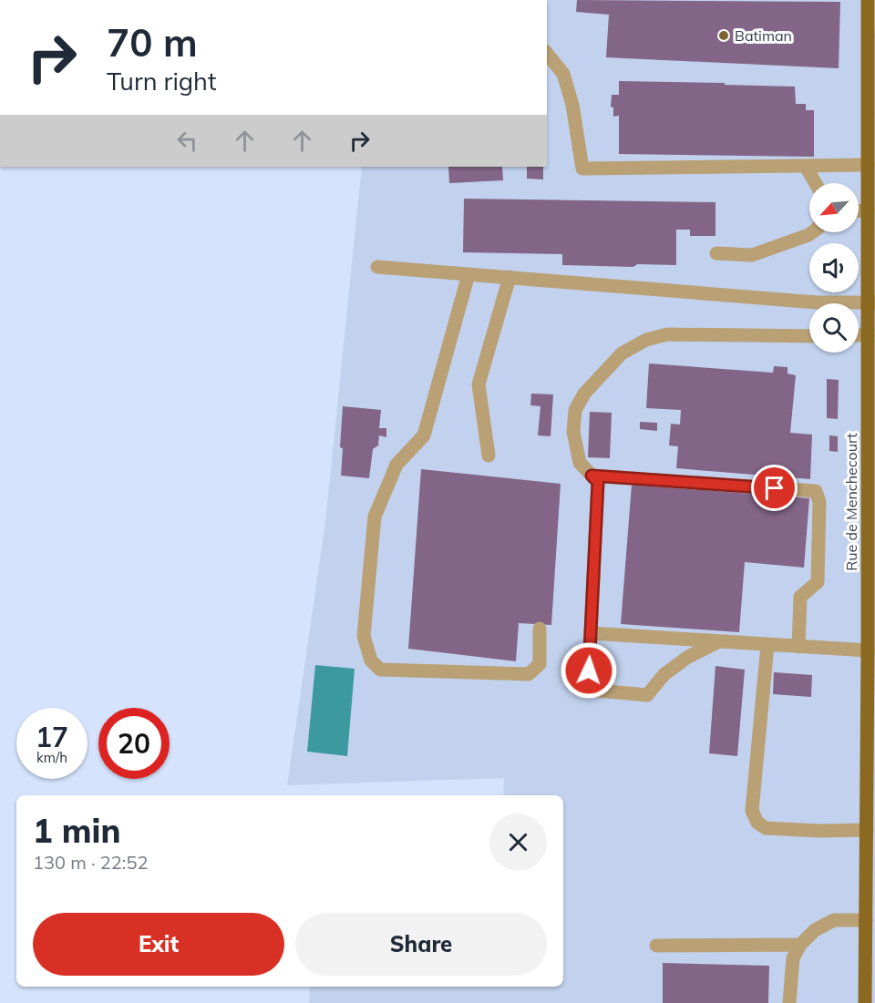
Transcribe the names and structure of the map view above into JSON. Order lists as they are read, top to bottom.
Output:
{
  "streets": {
    "main road": ["Rue de Menchecourt"]
  },
  "places": ["Batiman"],
  "north": "bottom left",
  "page": {
    "turn": ["70 m", "Turn right"],
    "speed": "17 km/h",
    "limit": "20",
    "heading": ["1 min", "130 m · 22:52"],
    "buttons": ["Exit", "Share"]
  }
}
